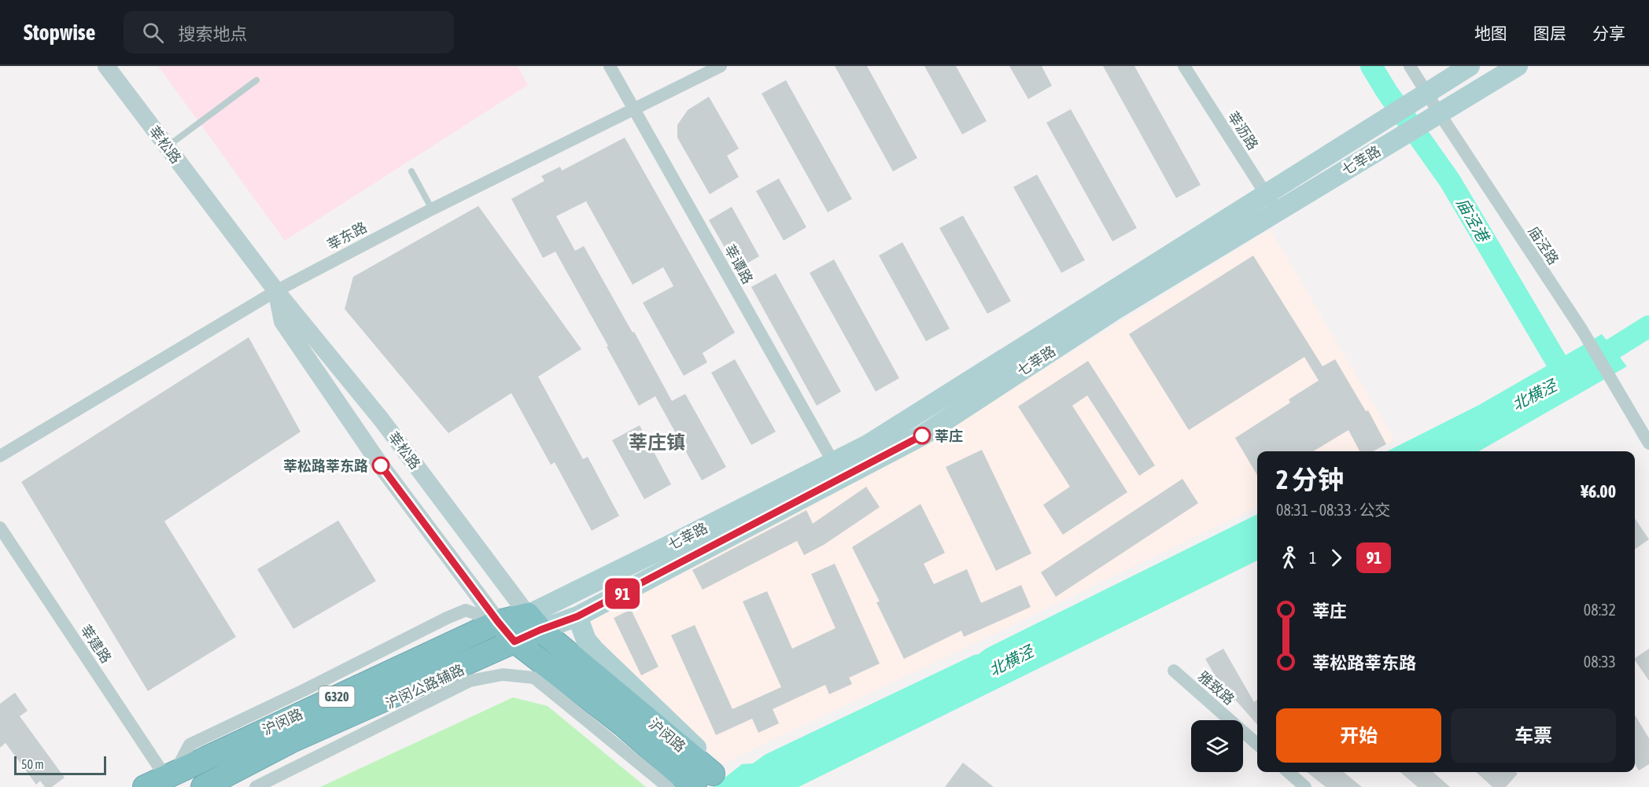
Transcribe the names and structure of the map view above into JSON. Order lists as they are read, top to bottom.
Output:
{
  "streets": {
    "highway": ["G320", "沪闵路"],
    "main road": ["莘松路", "七莘路"],
    "street": [
      "莘沥路",
      "莘东路",
      "庙泾路",
      "莘谭路",
      "莘建路",
      "沪闵公路辅路",
      "雅致路"
    ]
  },
  "crossings": [
    ["莘沥路", "七莘路"],
    ["莘松路", "七莘路"],
    ["莘松路", "莘东路"],
    ["莘松路", "沪闵路"],
    ["七莘路", "庙泾路"],
    ["七莘路", "莘谭路"],
    ["七莘路", "沪闵路"],
    ["莘东路", "莘谭路"],
    ["莘建路", "沪闵路"]
  ],
  "districts": ["莘庄镇"],
  "water": ["庙泾港", "北横泾"],
  "places": ["莘庄", "莘松路莘东路"],
  "lines": ["bus line 91"],
  "scale_bar": "50 m",
  "page": {
    "header": "Stopwise",
    "search": "搜索地点",
    "nav": ["地图", "图层", "分享"],
    "on_map": "91",
    "heading": ["2 分钟", "08:31 – 08:33 · 公交", "¥6.00"],
    "legs": ["1", "91"],
    "list": [
      {
        "name": "莘庄",
        "value": "08:32"
      },
      {
        "name": "莘松路莘东路",
        "value": "08:33"
      }
    ],
    "buttons": ["开始", "车票"],
    "scale": "50 m"
  }
}
